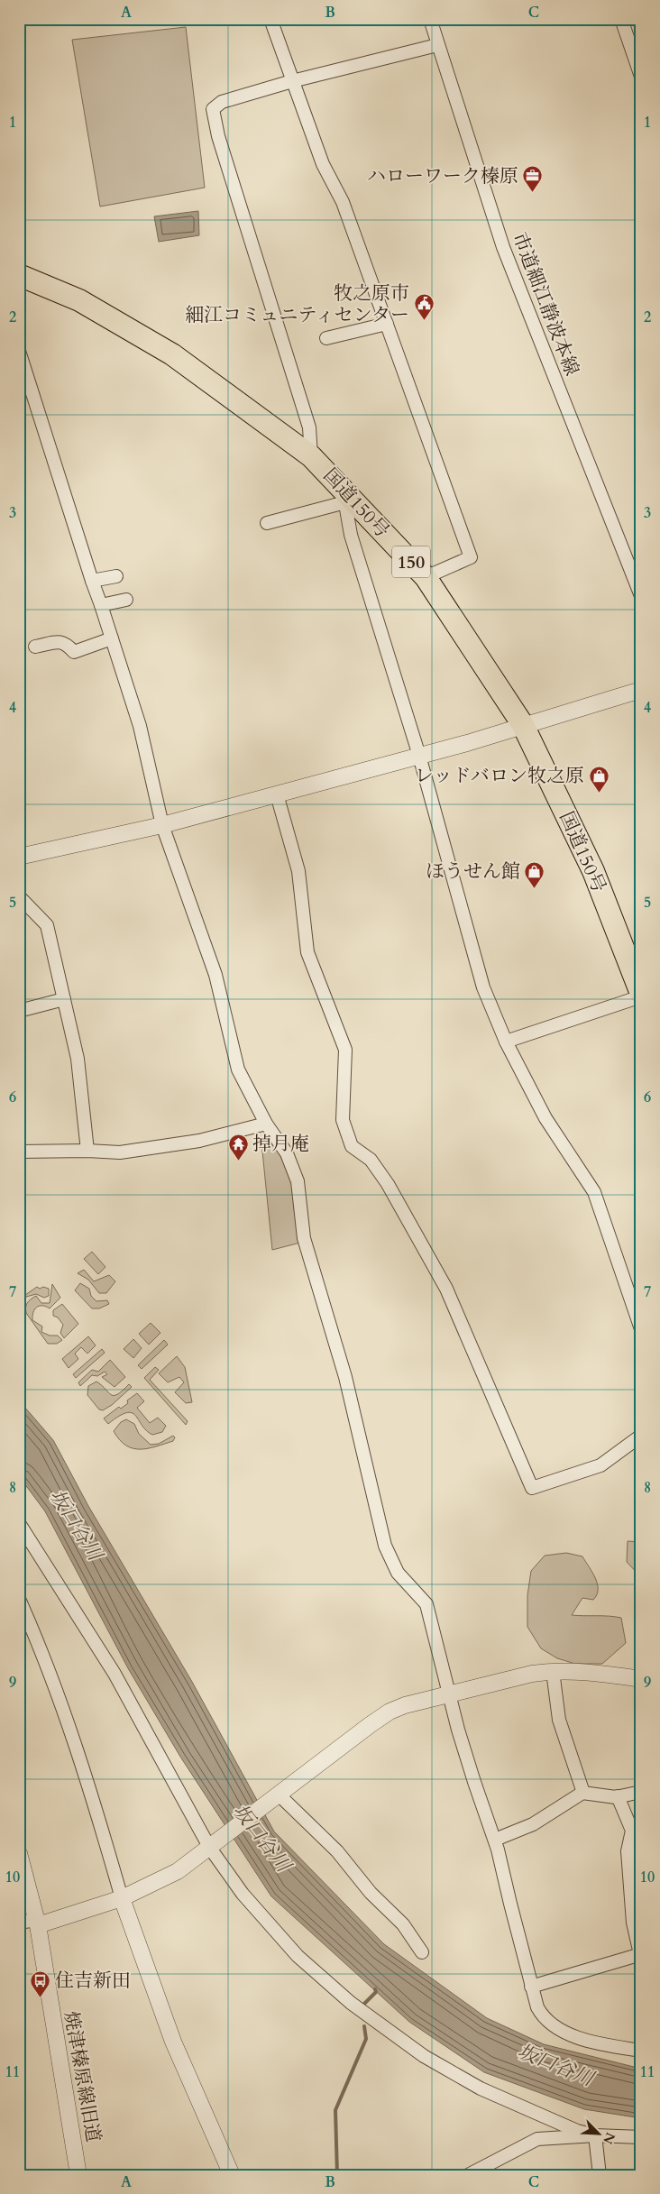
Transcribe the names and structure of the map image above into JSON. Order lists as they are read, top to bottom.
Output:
{
  "streets": {
    "highway": ["国道150号", "150"],
    "street": ["市道細江静波本線", "焼津榛原線旧道"]
  },
  "water": ["坂口谷川"],
  "places": {
    "office": ["ハローワーク榛原"],
    "public building": ["牧之原市 細江コミュニティセンター"],
    "shop": ["レッドバロン牧之原", "ほうせん館"],
    "temple": ["掉月庵"],
    "bus stop": ["住吉新田"]
  },
  "north": "bottom right",
  "grid": {
    "columns": ["A", "B", "C"],
    "rows": [
      "1",
      "2",
      "3",
      "4",
      "5",
      "6",
      "7",
      "8",
      "9",
      "10",
      "11"
    ]
  }
}
